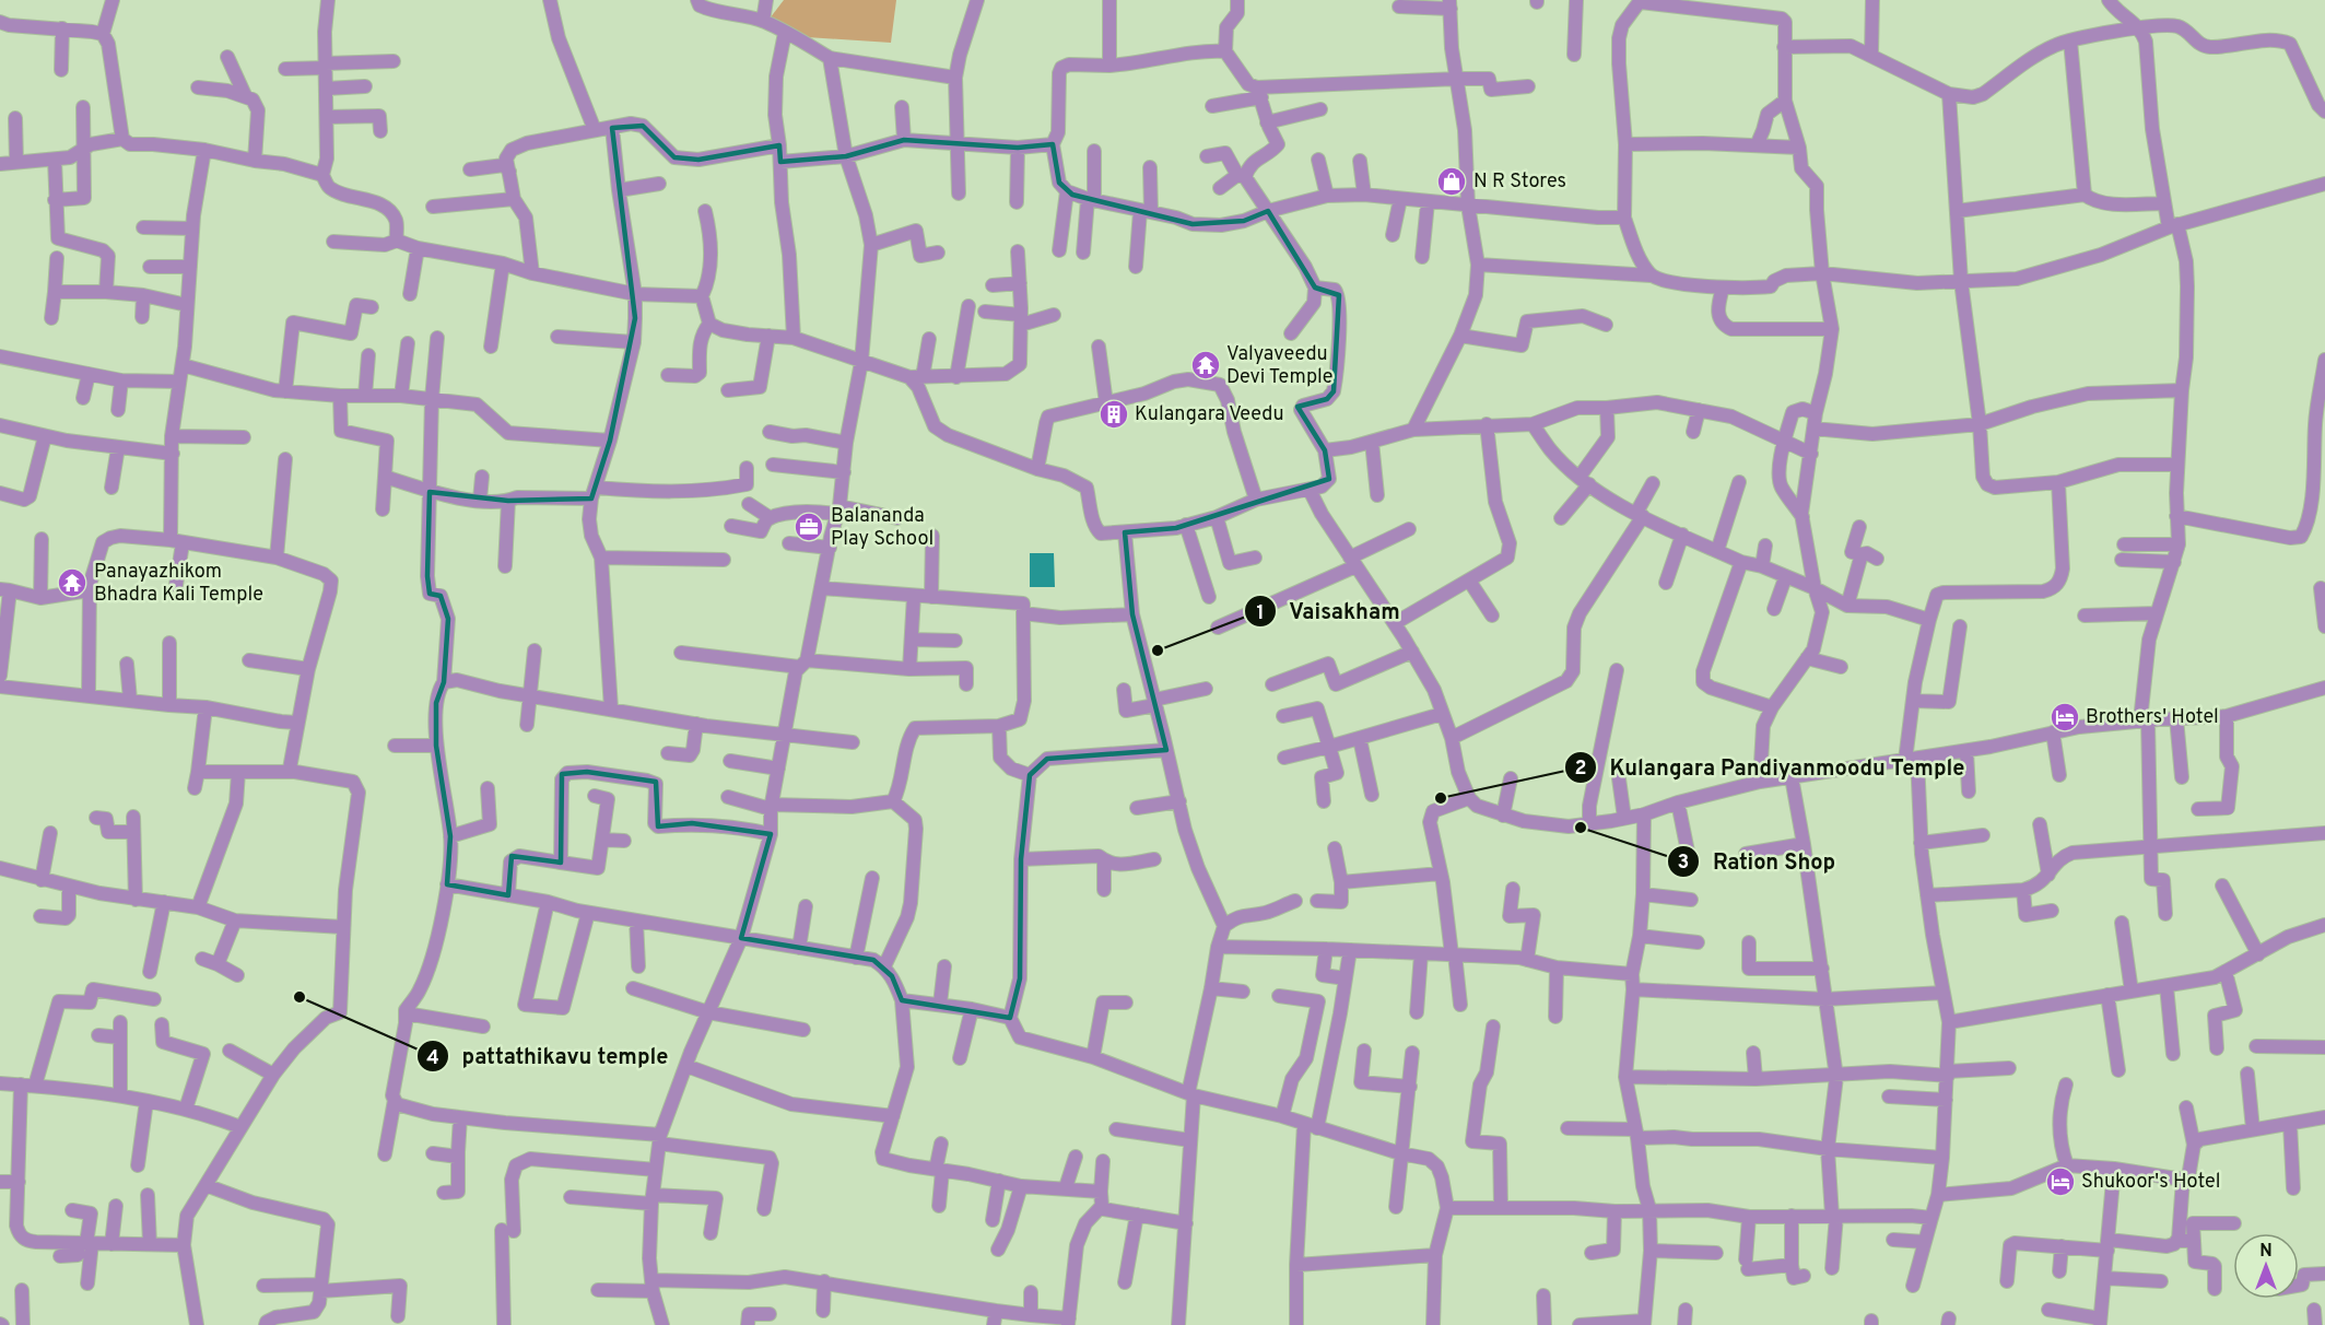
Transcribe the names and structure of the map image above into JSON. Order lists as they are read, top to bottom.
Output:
{
  "places": {
    "shop": ["N R Stores"],
    "temple": ["Valyaveedu Devi Temple", "Panayazhikom Bhadra Kali Temple"],
    "building": ["Kulangara Veedu"],
    "office": ["Balananda Play School"],
    "other": [
      "Vaisakham",
      "Kulangara Pandiyanmoodu Temple",
      "Ration Shop",
      "pattathikavu temple"
    ],
    "hotel": ["Brothers' Hotel", "Shukoor's Hotel"]
  },
  "north": "top"
}
